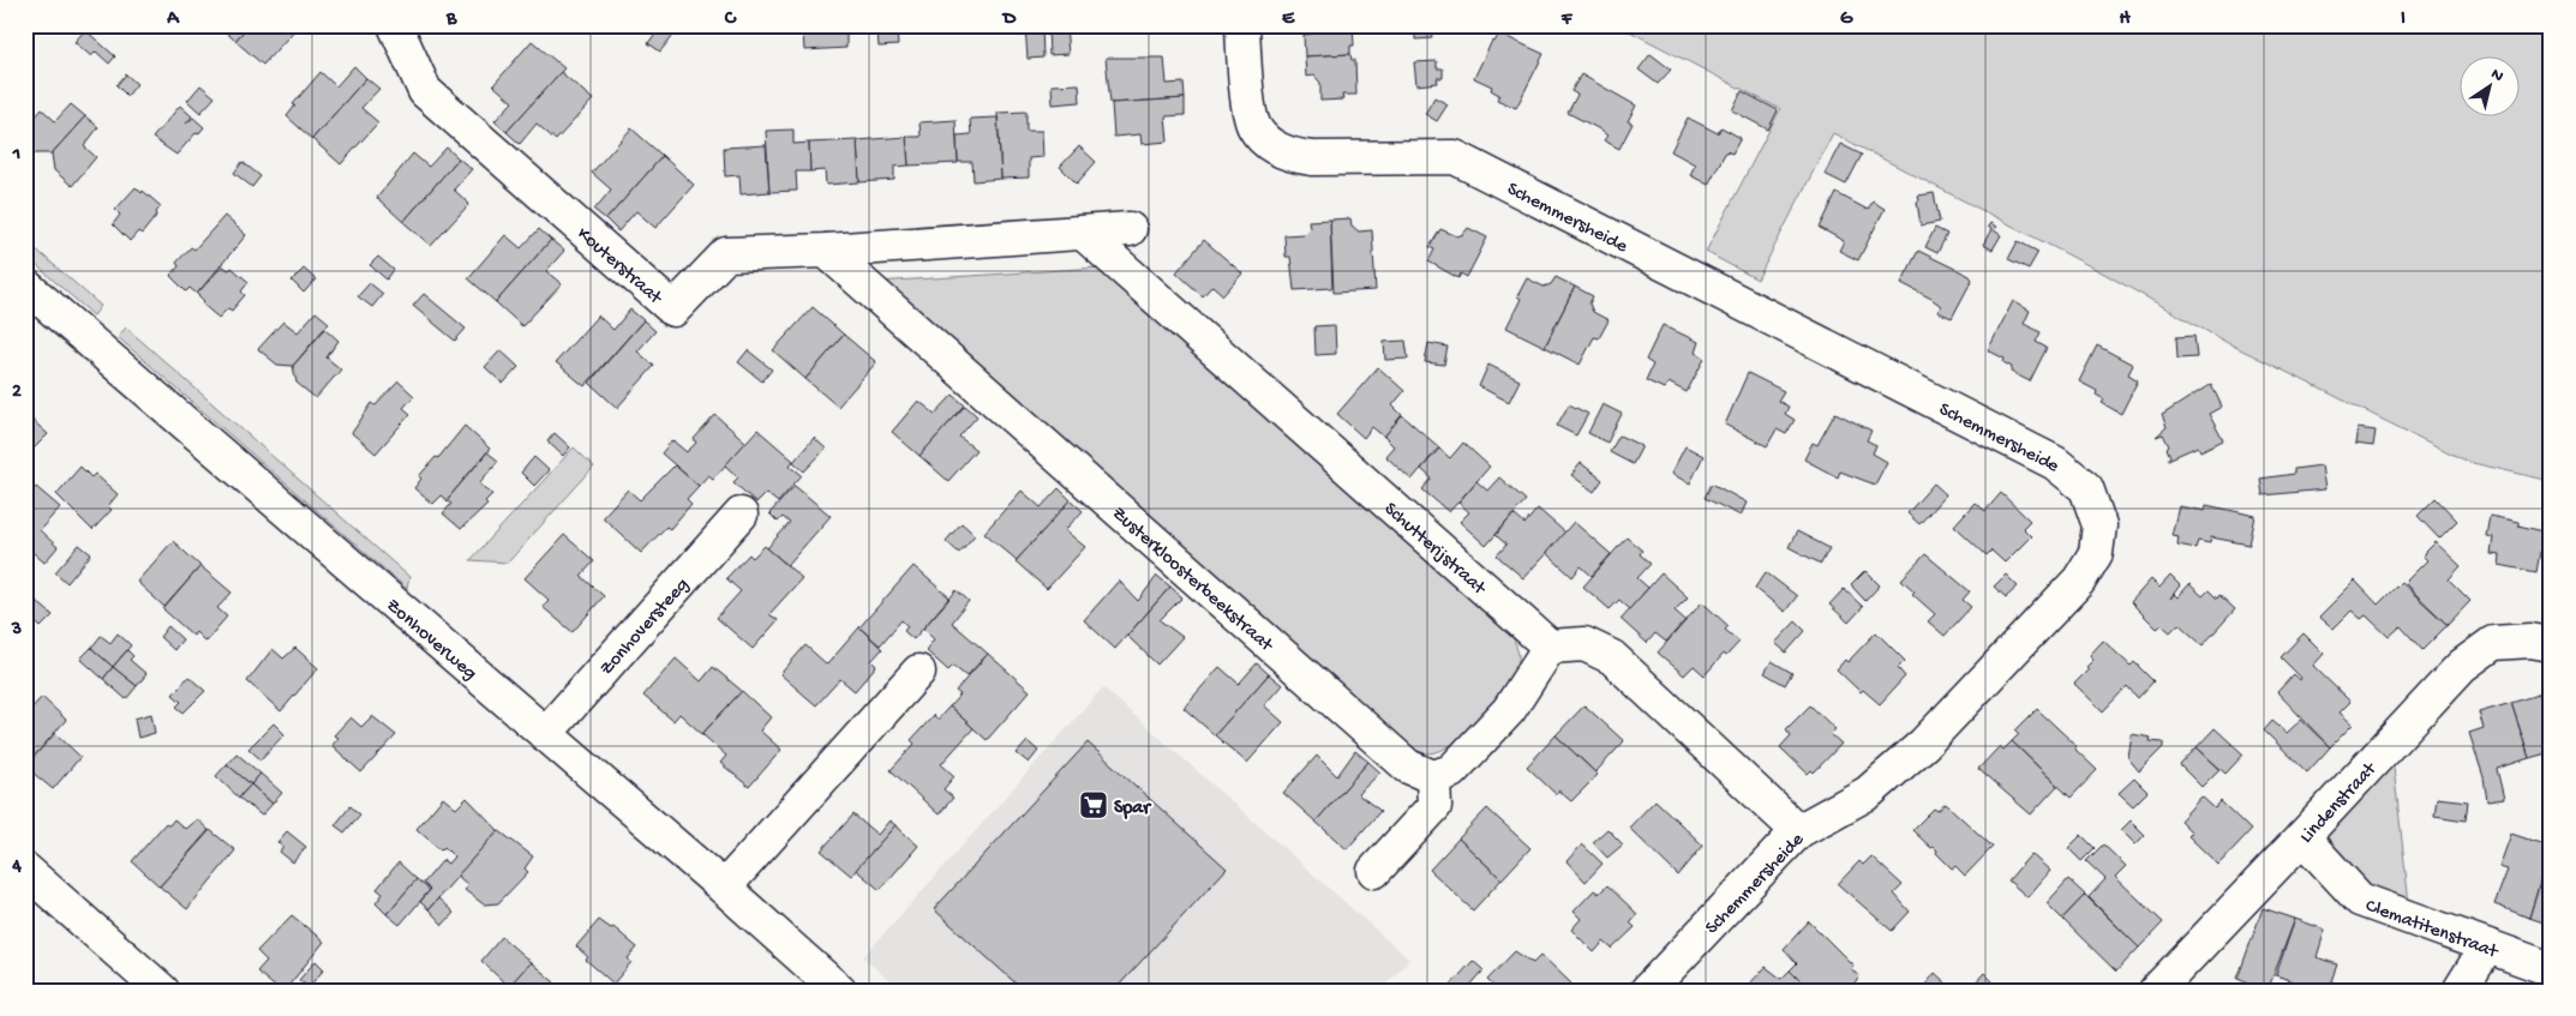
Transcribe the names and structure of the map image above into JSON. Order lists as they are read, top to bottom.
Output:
{
  "streets": {
    "street": [
      "Schemmersheide",
      "Kouterstraat",
      "Schutterijstraat",
      "Zusterkloosterbeekstraat",
      "Zonhoversteeg",
      "Zonhoverweg",
      "Lindenstraat",
      "Clematitenstraat"
    ]
  },
  "crossings": [
    ["Kouterstraat", "Schutterijstraat"],
    ["Kouterstraat", "Zusterkloosterbeekstraat"],
    ["Zonhoversteeg", "Zonhoverweg"],
    ["Lindenstraat", "Clematitenstraat"]
  ],
  "places": {
    "supermarket": ["Spar"]
  },
  "north": "top right",
  "grid": {
    "columns": [
      "A",
      "B",
      "C",
      "D",
      "E",
      "F",
      "G",
      "H",
      "I"
    ],
    "rows": [
      "1",
      "2",
      "3",
      "4"
    ]
  }
}
